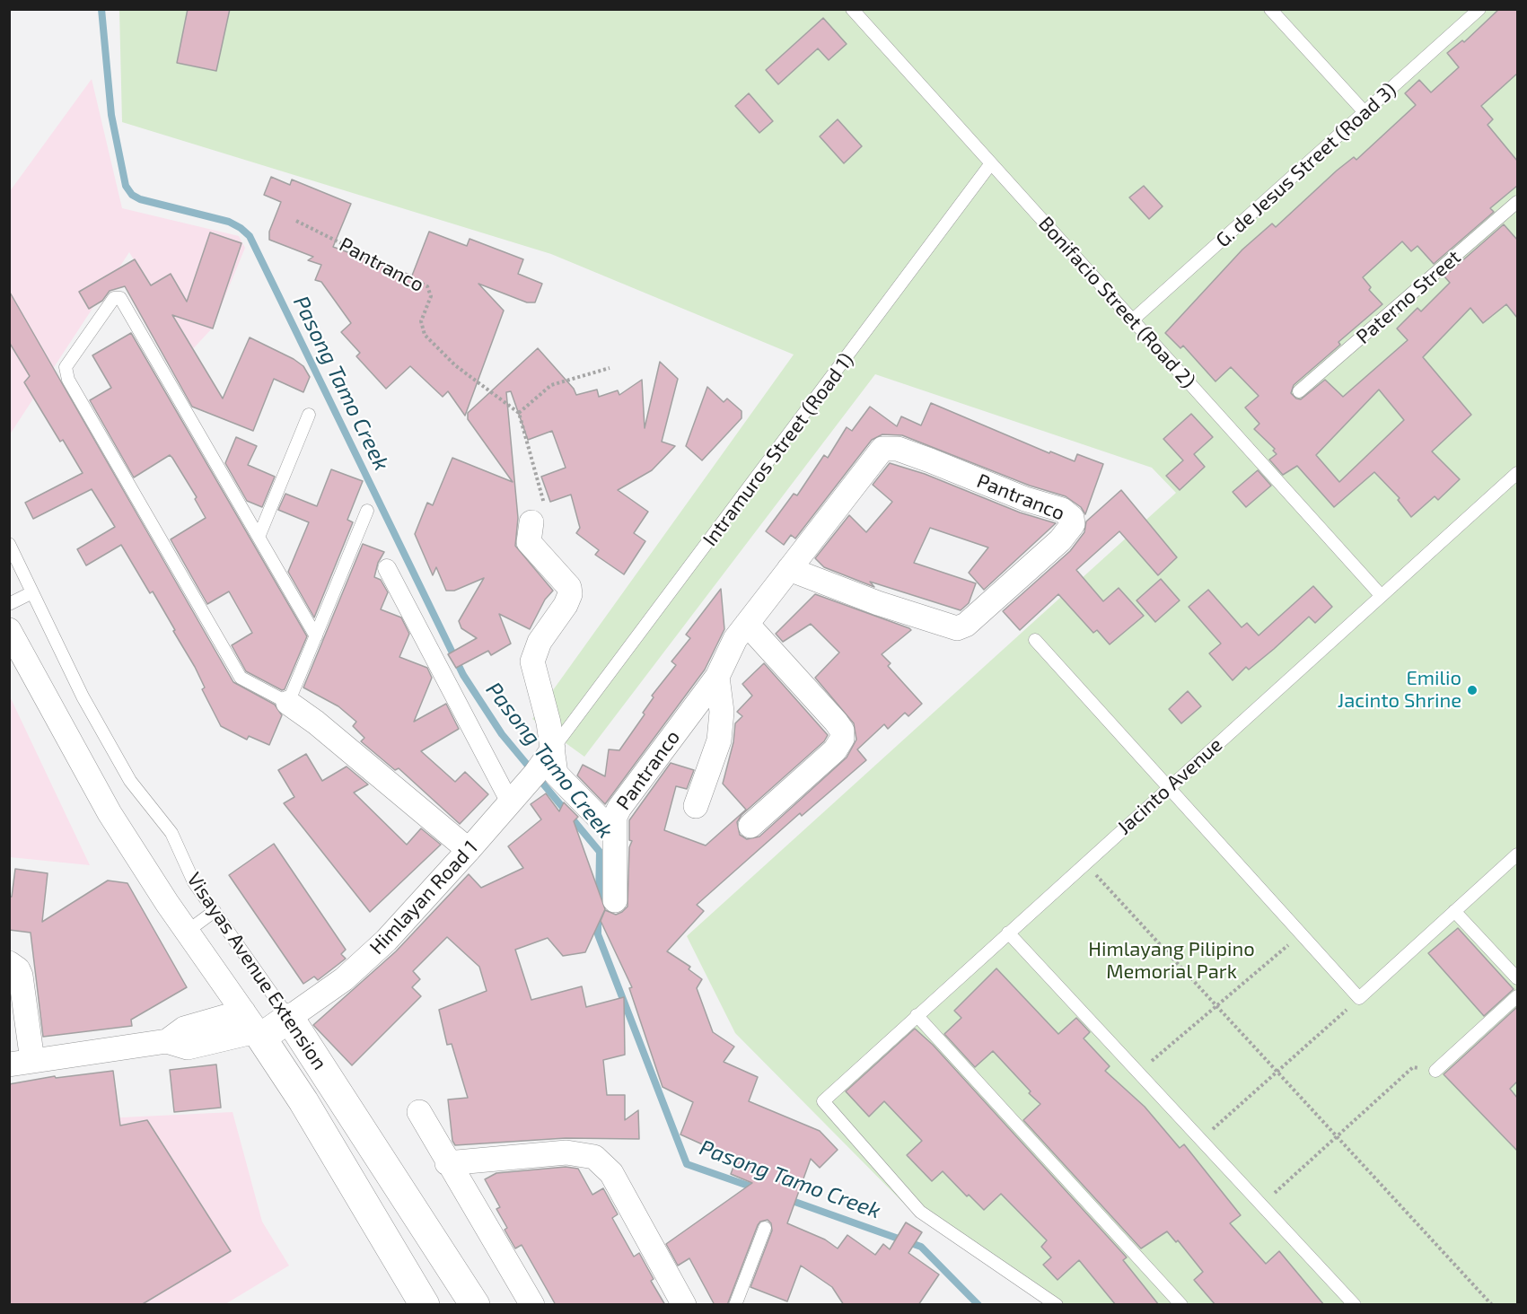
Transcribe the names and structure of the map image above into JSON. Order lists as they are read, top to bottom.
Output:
{
  "streets": {
    "street": ["Pantranco", "Himlayan Road 1", "Visayas Avenue Extension"],
    "lane": [
      "G. de Jesus Street (Road 3)",
      "Paterno Street",
      "Bonifacio Street (Road 2)",
      "Intramuros Street (Road 1)",
      "Jacinto Avenue"
    ]
  },
  "crossings": [
    ["G. de Jesus Street (Road 3)", "Bonifacio Street (Road 2)"],
    ["Pantranco", "Intramuros Street (Road 1)"],
    ["Pantranco", "Himlayan Road 1"],
    ["Bonifacio Street (Road 2)", "Intramuros Street (Road 1)"],
    ["Bonifacio Street (Road 2)", "Jacinto Avenue"],
    ["Intramuros Street (Road 1)", "Himlayan Road 1"],
    ["Himlayan Road 1", "Visayas Avenue Extension"]
  ],
  "water": ["Pasong Tamo Creek"],
  "parks": ["Himlayang Pilipino Memorial Park"],
  "places": ["Emilio Jacinto Shrine"]
}
